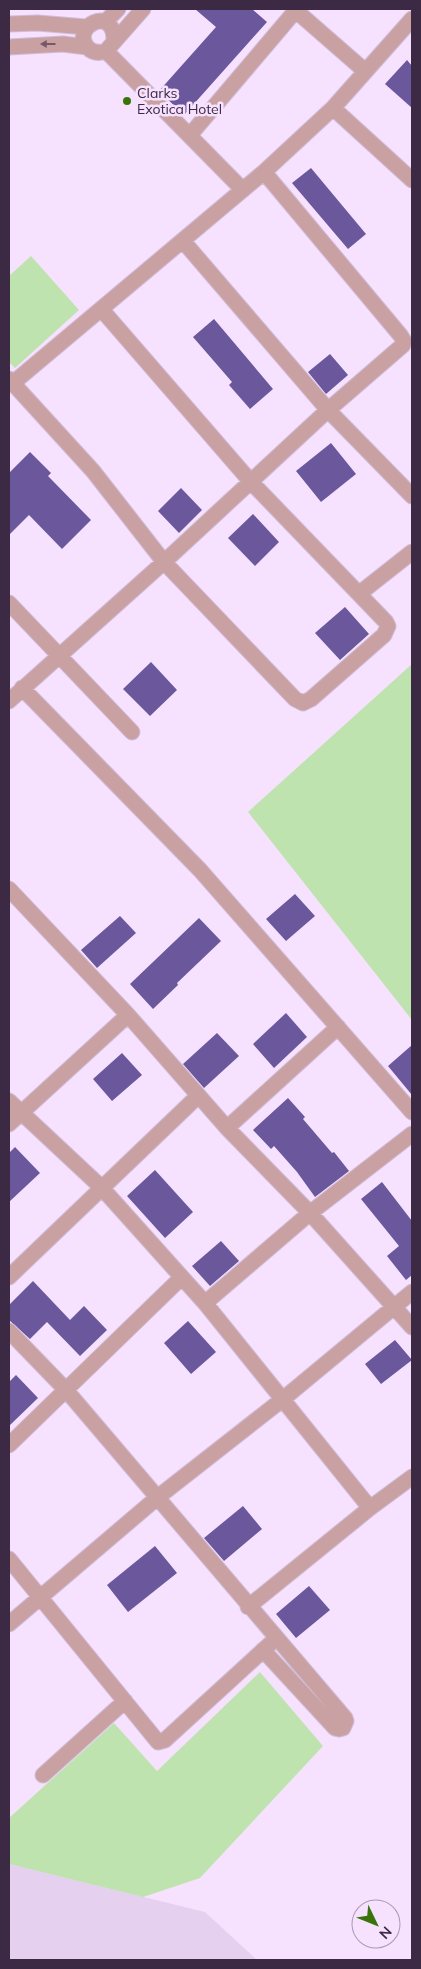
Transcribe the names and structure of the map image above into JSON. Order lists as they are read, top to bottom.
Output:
{
  "places": ["Clarks Exotica Hotel"],
  "north": "bottom right"
}
